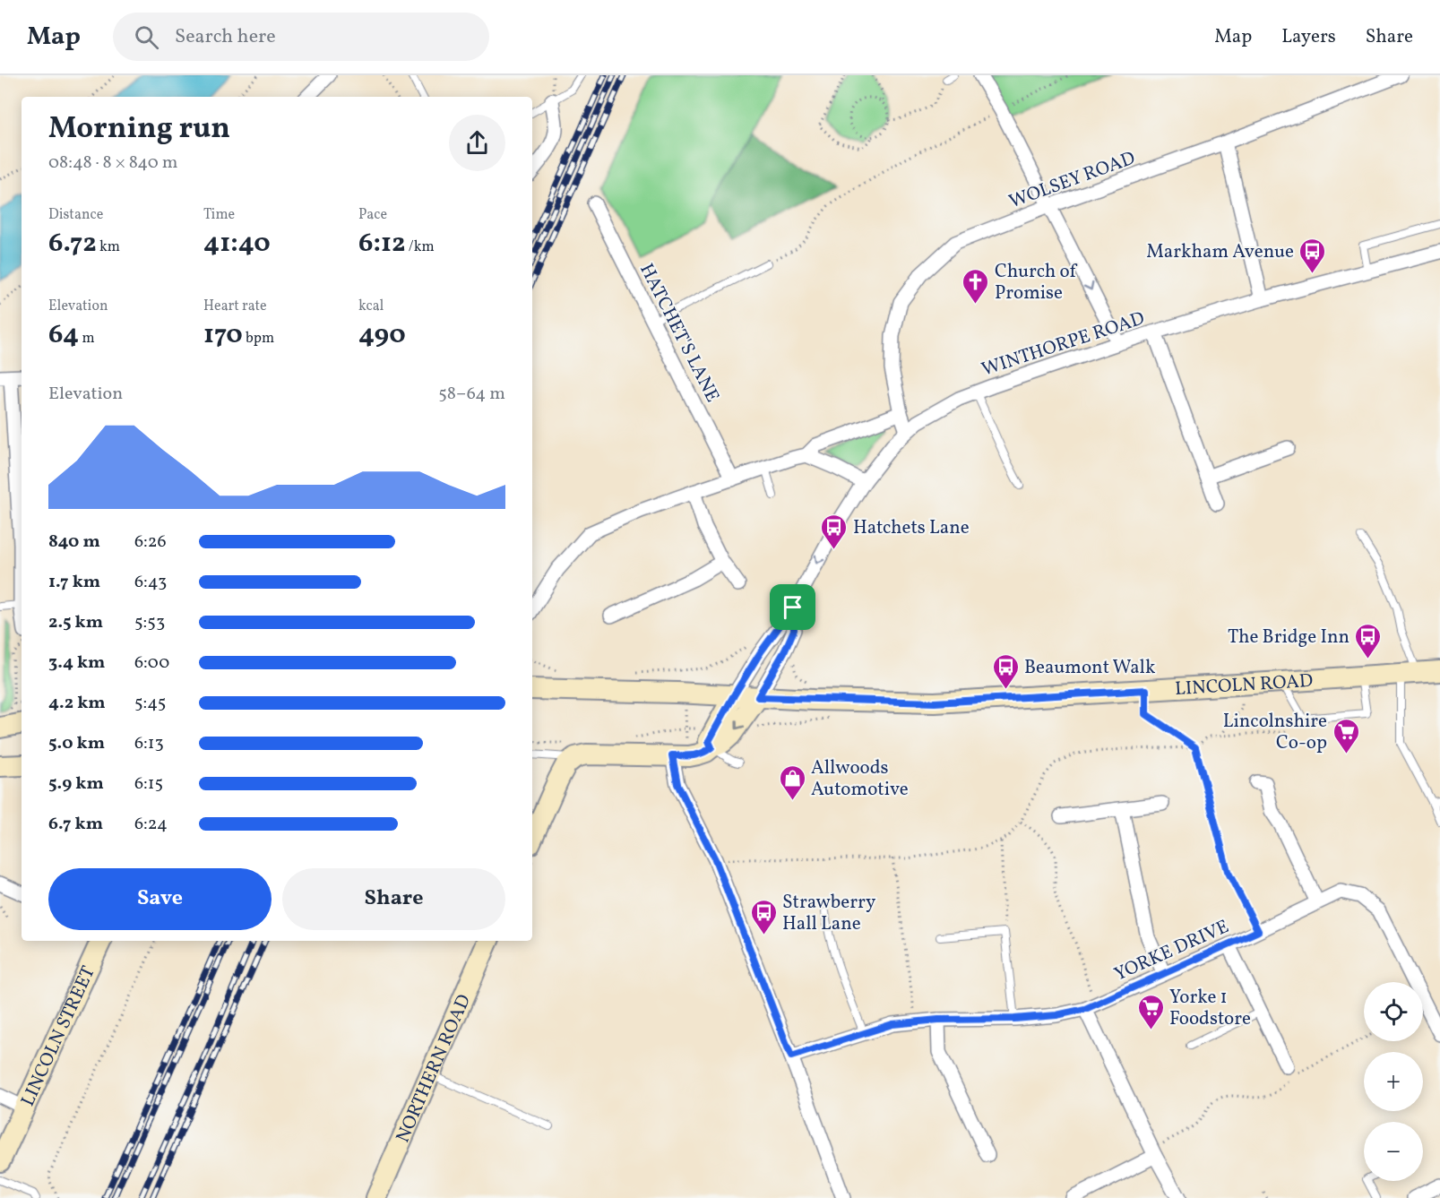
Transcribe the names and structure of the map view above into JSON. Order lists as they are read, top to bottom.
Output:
{
  "streets": {
    "main road": ["LINCOLN ROAD", "LINCOLN STREET", "NORTHERN ROAD"],
    "street": [
      "WOLSEY ROAD",
      "HATCHET'S LANE",
      "WINTHORPE ROAD",
      "YORKE DRIVE"
    ]
  },
  "crossings": [
    ["WOLSEY ROAD", "WINTHORPE ROAD"],
    ["WINTHORPE ROAD", "LINCOLN ROAD"]
  ],
  "places": {
    "bus stop": [
      "Markham Avenue",
      "Hatchets Lane",
      "The Bridge Inn",
      "Beaumont Walk",
      "Strawberry Hall Lane"
    ],
    "church": ["Church of Promise"],
    "supermarket": ["Lincolnshire Co-op", "Yorke 1 Foodstore"],
    "shop": ["Allwoods Automotive"]
  },
  "page": {
    "header": "Map",
    "search": "Search here",
    "nav": ["Map", "Layers", "Share"],
    "heading": ["Morning run", "08:48 · 8 × 840 m"],
    "stats": [
      ["Distance", "6.72 km"],
      ["Time", "41:40"],
      ["Pace", "6:12 /km"],
      ["Elevation", "64 m"],
      ["Heart rate", "170 bpm"],
      ["kcal", "490"]
    ],
    "chart": ["Elevation", "58–64 m"],
    "list": [
      {
        "name": "840 m",
        "note": "6:26"
      },
      {
        "name": "1.7 km",
        "note": "6:43"
      },
      {
        "name": "2.5 km",
        "note": "5:53"
      },
      {
        "name": "3.4 km",
        "note": "6:00"
      },
      {
        "name": "4.2 km",
        "note": "5:45"
      },
      {
        "name": "5.0 km",
        "note": "6:13"
      },
      {
        "name": "5.9 km",
        "note": "6:15"
      },
      {
        "name": "6.7 km",
        "note": "6:24"
      }
    ],
    "buttons": ["Save", "Share"],
    "map_buttons": ["+", "−"]
  }
}
